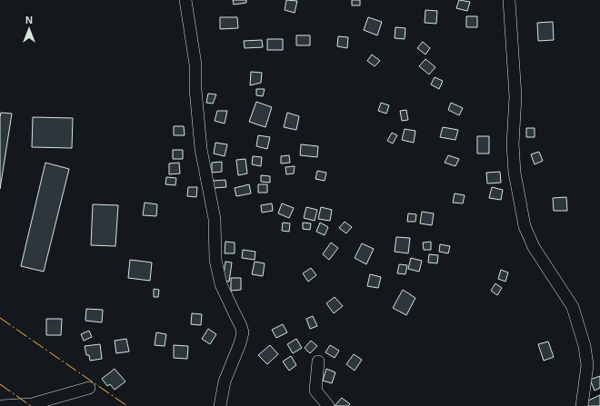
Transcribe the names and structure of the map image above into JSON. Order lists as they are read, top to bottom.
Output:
{
  "north": "top"
}
